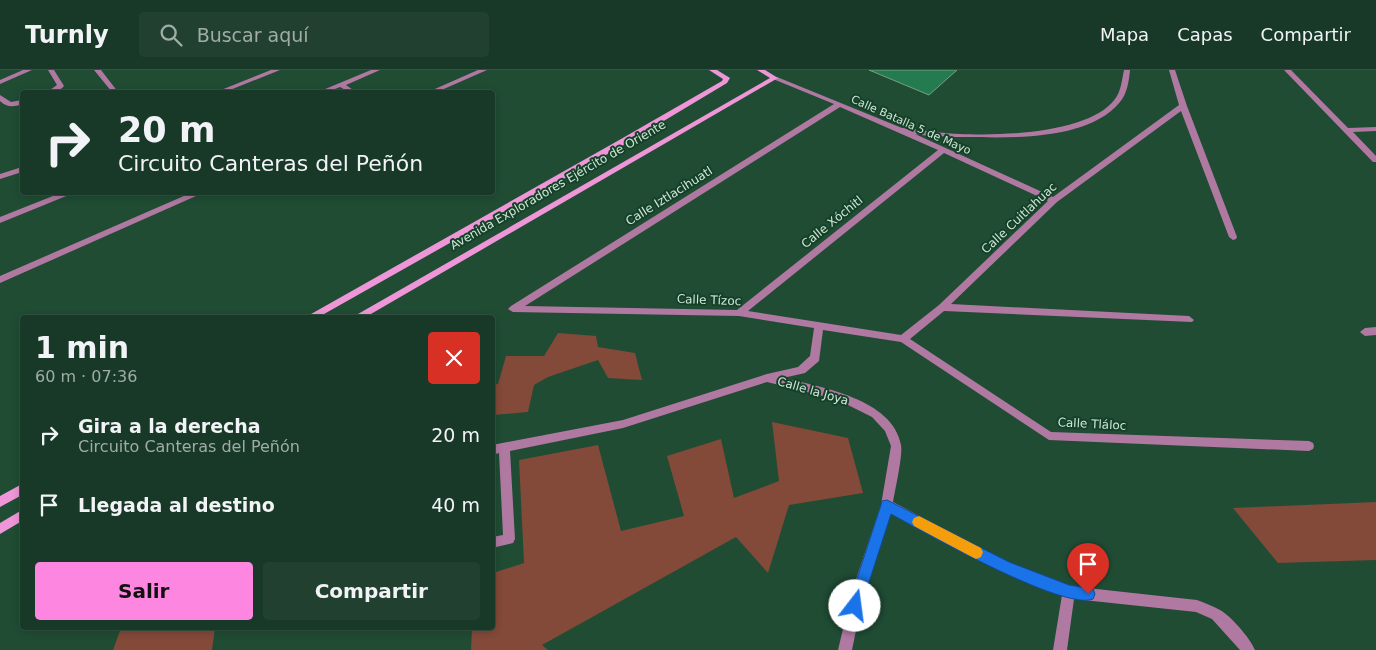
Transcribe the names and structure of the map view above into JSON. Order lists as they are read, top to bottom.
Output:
{
  "streets": {
    "street": [
      "Calle Batalla 5 de Mayo",
      "Avenida Exploradores Ejército de Oriente",
      "Calle Iztlacihuatl",
      "Calle Cuitlahuac",
      "Calle Xóchitl",
      "Calle Tízoc",
      "Calle la Joya",
      "Calle Tláloc"
    ]
  },
  "crossings": [
    ["Calle Batalla 5 de Mayo", "Avenida Exploradores Ejército de Oriente"],
    ["Calle Batalla 5 de Mayo", "Calle Iztlacihuatl"],
    ["Calle Batalla 5 de Mayo", "Calle Cuitlahuac"],
    ["Calle Batalla 5 de Mayo", "Calle Xóchitl"],
    ["Calle Iztlacihuatl", "Calle Tízoc"],
    ["Calle Cuitlahuac", "Calle Tízoc"],
    ["Calle Cuitlahuac", "Calle Tláloc"],
    ["Calle Xóchitl", "Calle Tízoc"],
    ["Calle Tízoc", "Calle Tláloc"]
  ],
  "page": {
    "header": "Turnly",
    "search": "Buscar aquí",
    "nav": ["Mapa", "Capas", "Compartir"],
    "turn": ["20 m", "Circuito Canteras del Peñón"],
    "heading": ["1 min", "60 m · 07:36"],
    "list": [
      {
        "name": "Gira a la derecha",
        "note": "Circuito Canteras del Peñón",
        "value": "20 m"
      },
      {
        "name": "Llegada al destino",
        "value": "40 m"
      }
    ],
    "buttons": ["Salir", "Compartir"]
  }
}
